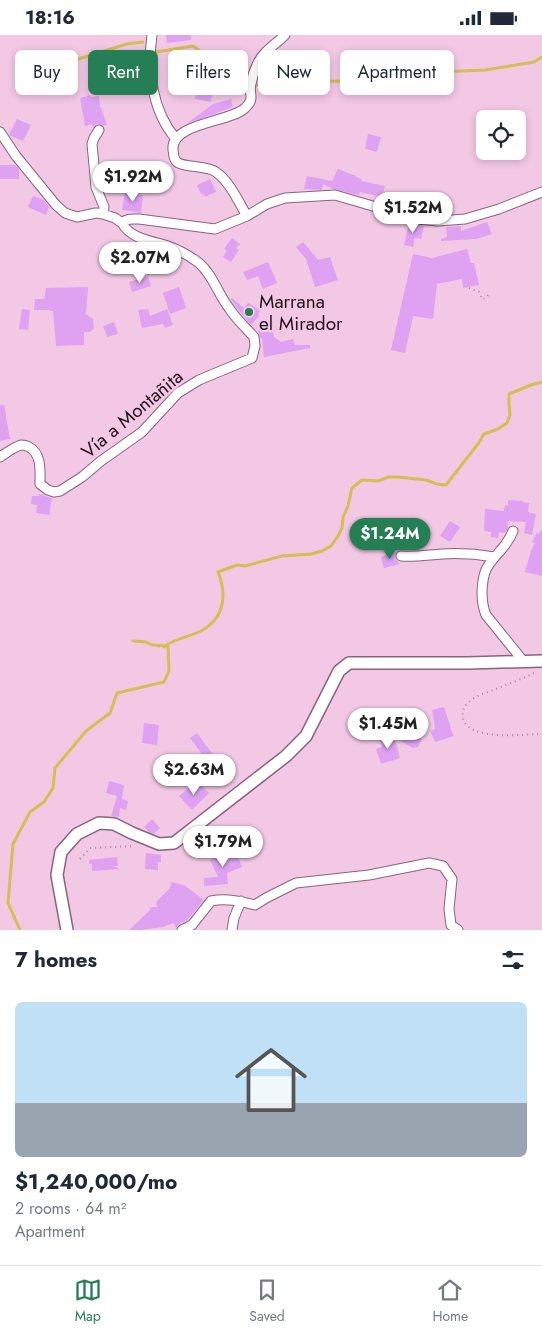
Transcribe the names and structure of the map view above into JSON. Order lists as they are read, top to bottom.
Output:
{
  "streets": {
    "street": ["Vía a Montañita"]
  },
  "places": ["Marrana el Mirador"],
  "page": {
    "status": "18:16",
    "chip": [
      "Buy",
      "Rent",
      "Filters",
      "New",
      "Apartment"
    ],
    "price": [
      "$1.92M",
      "$1.52M",
      "$2.07M",
      "$1.24M",
      "$1.45M",
      "$2.63M",
      "$1.79M"
    ],
    "heading": "7 homes",
    "list": [
      {
        "name": "$1,240,000/mo",
        "note": "2 rooms · 64 m² · Apartment"
      }
    ],
    "tabs": ["Map", "Saved", "Home"]
  }
}
